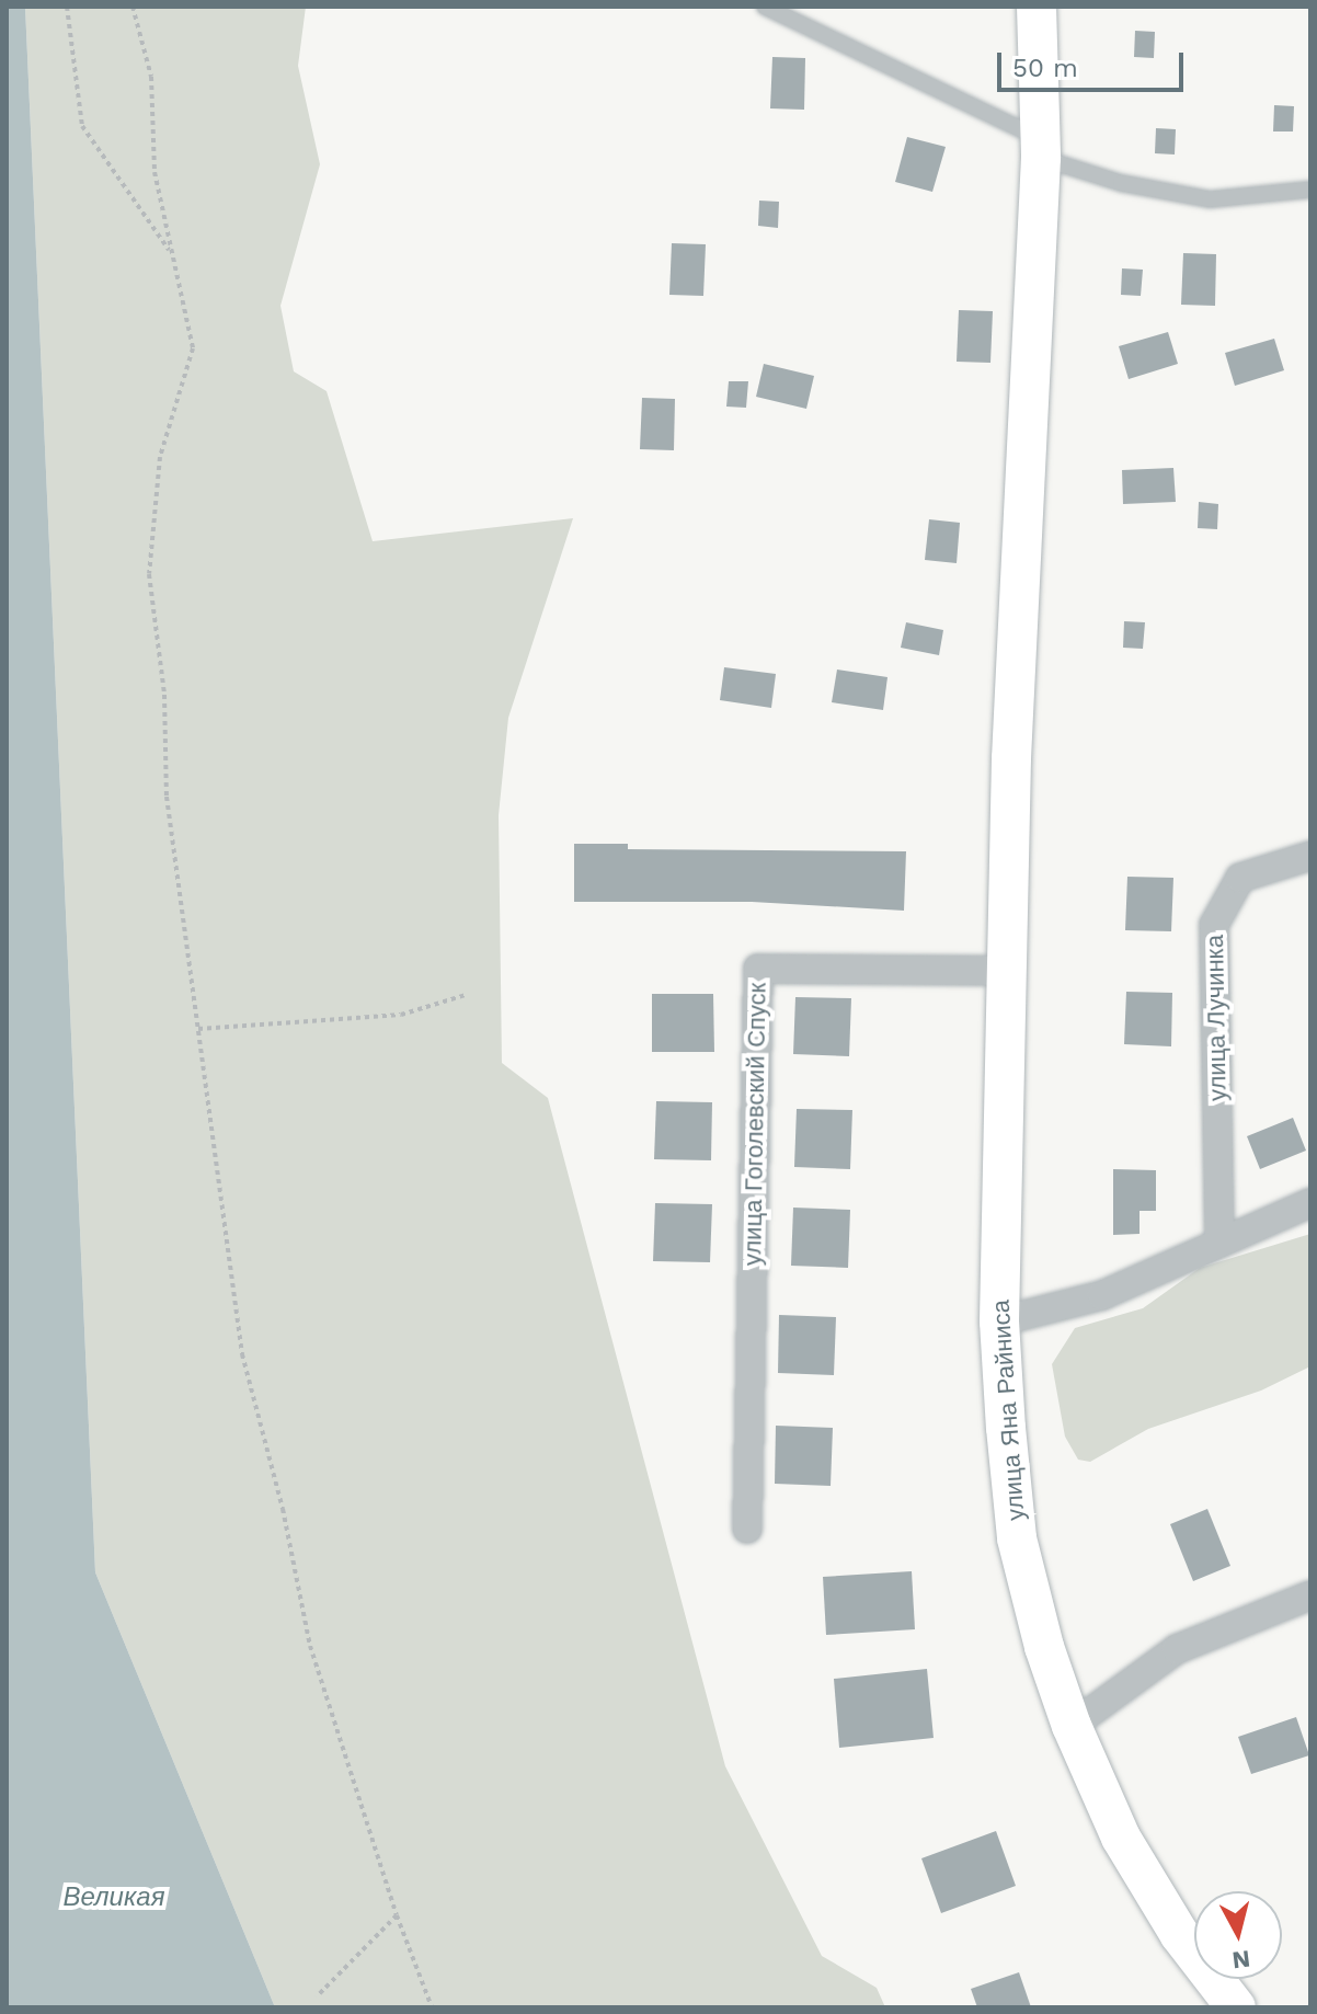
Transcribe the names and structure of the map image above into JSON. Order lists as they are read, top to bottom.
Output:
{
  "streets": {
    "street": ["улица Лучинка", "улица Гоголевский Спуск", "улица Яна Райниса"]
  },
  "crossings": [
    ["улица Гоголевский Спуск", "улица Яна Райниса"]
  ],
  "water": ["Великая"],
  "scale_bar": "50 m",
  "north": "bottom"
}
